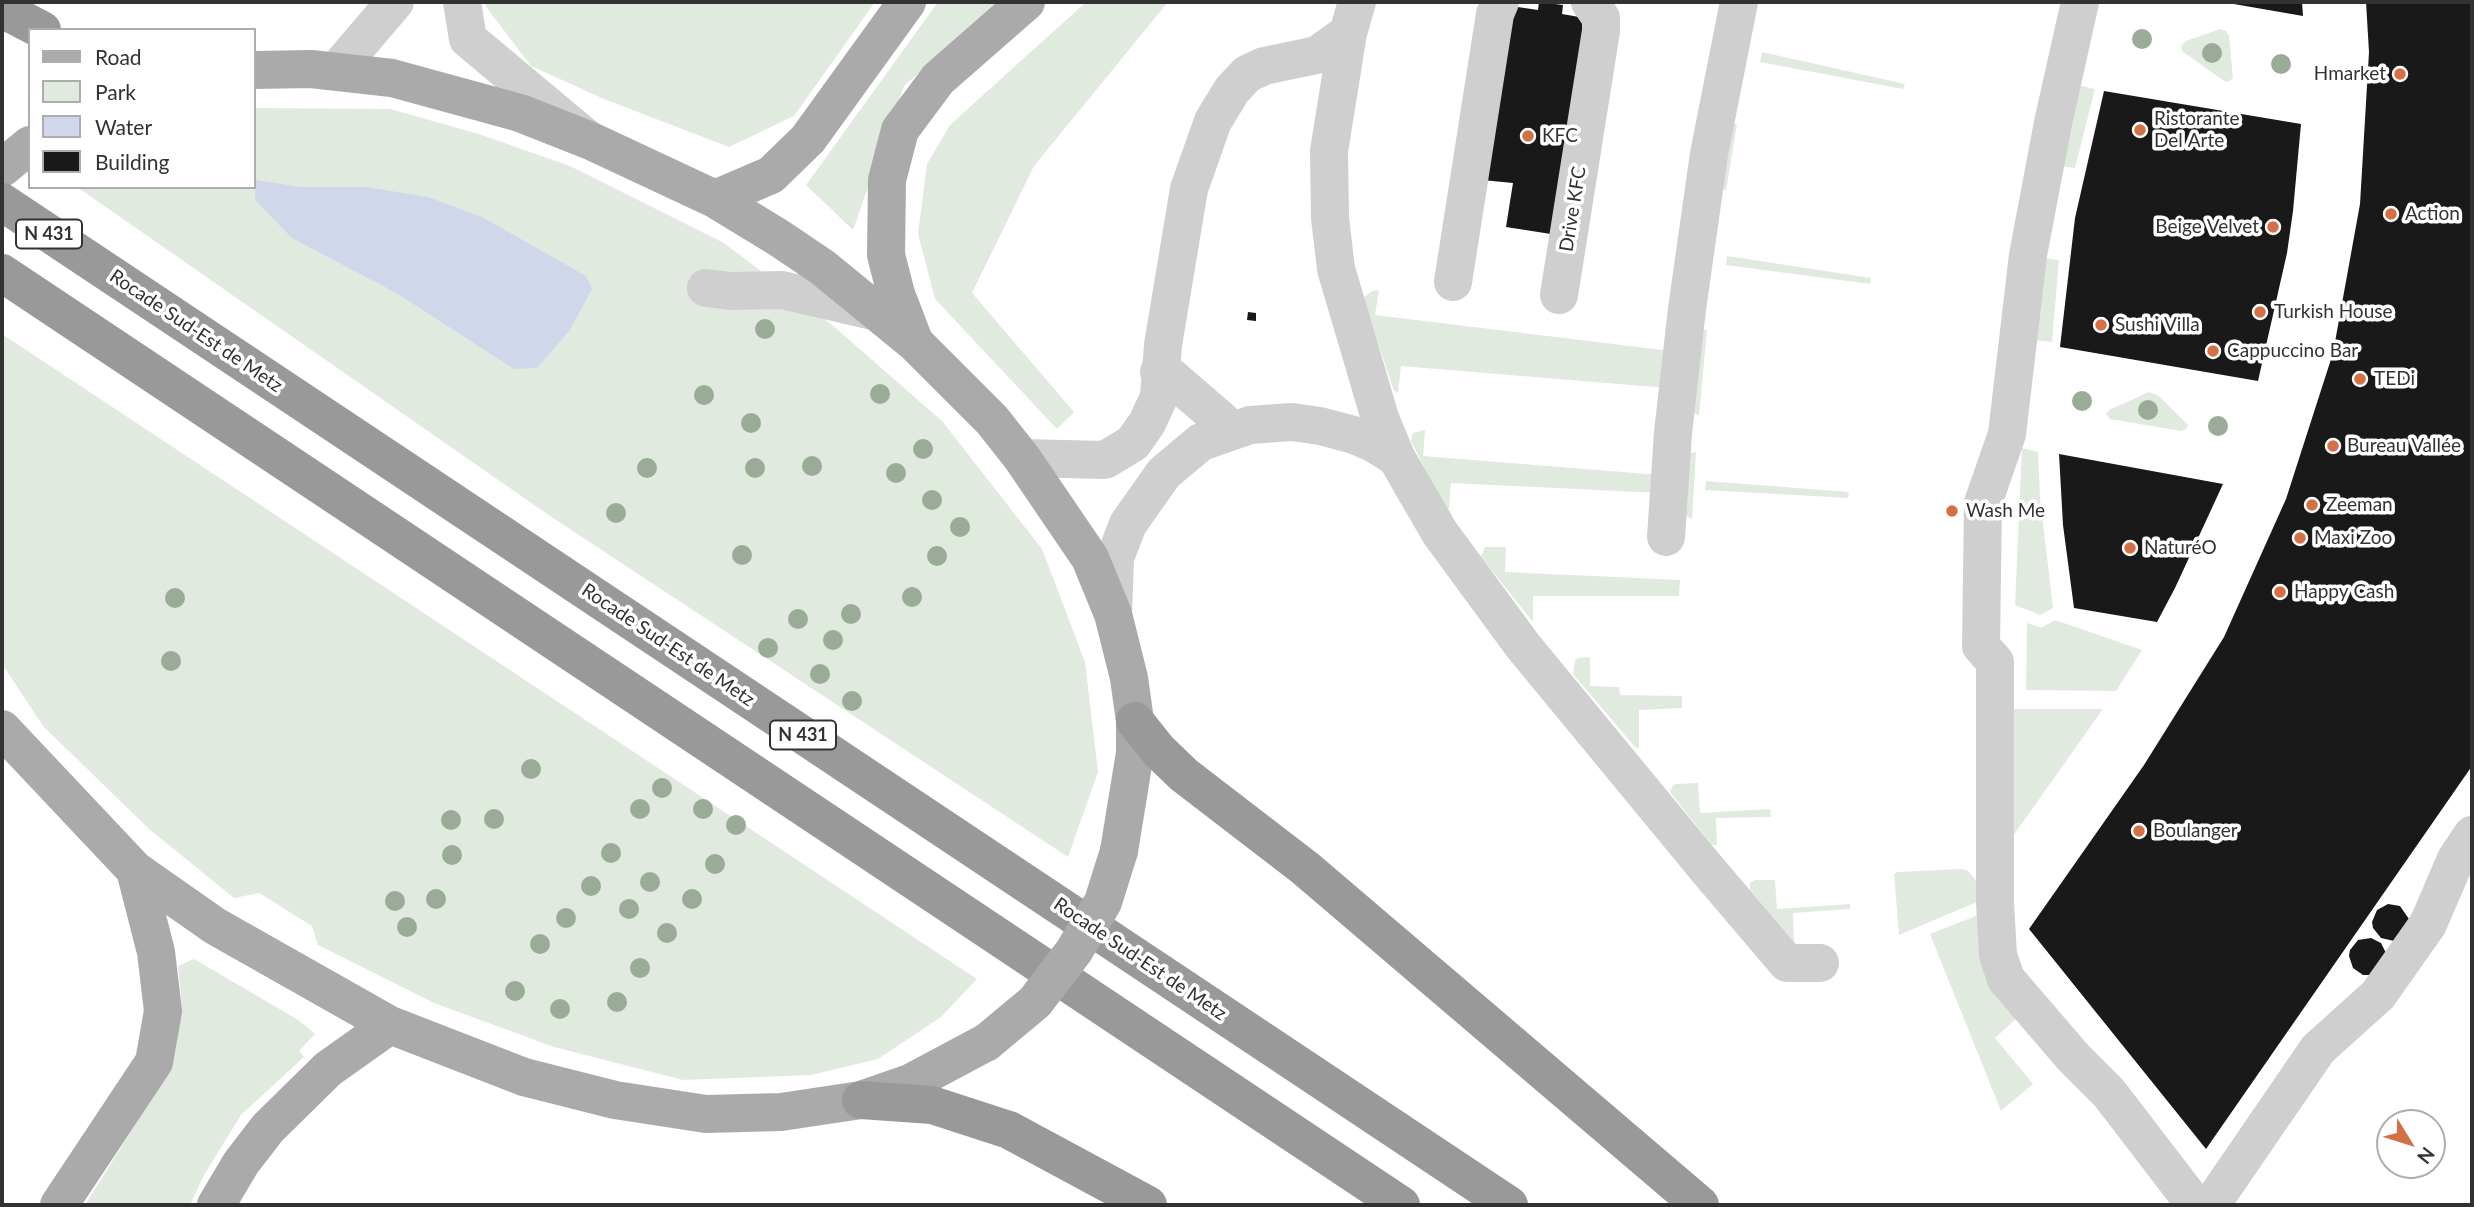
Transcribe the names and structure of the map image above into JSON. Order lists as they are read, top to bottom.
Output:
{
  "streets": {
    "highway": ["N 431", "Rocade Sud-Est de Metz"],
    "lane": ["Drive KFC"]
  },
  "places": [
    "Hmarket",
    "Ristorante Del Arte",
    "KFC",
    "Action",
    "Beige Velvet",
    "Turkish House",
    "Sushi Villa",
    "Cappuccino Bar",
    "TEDi",
    "Bureau Vallée",
    "Zeeman",
    "Wash Me",
    "Maxi Zoo",
    "NaturéO",
    "Happy Cash",
    "Boulanger"
  ],
  "legend": [
    "Road",
    "Park",
    "Water",
    "Building"
  ],
  "north": "bottom right"
}
